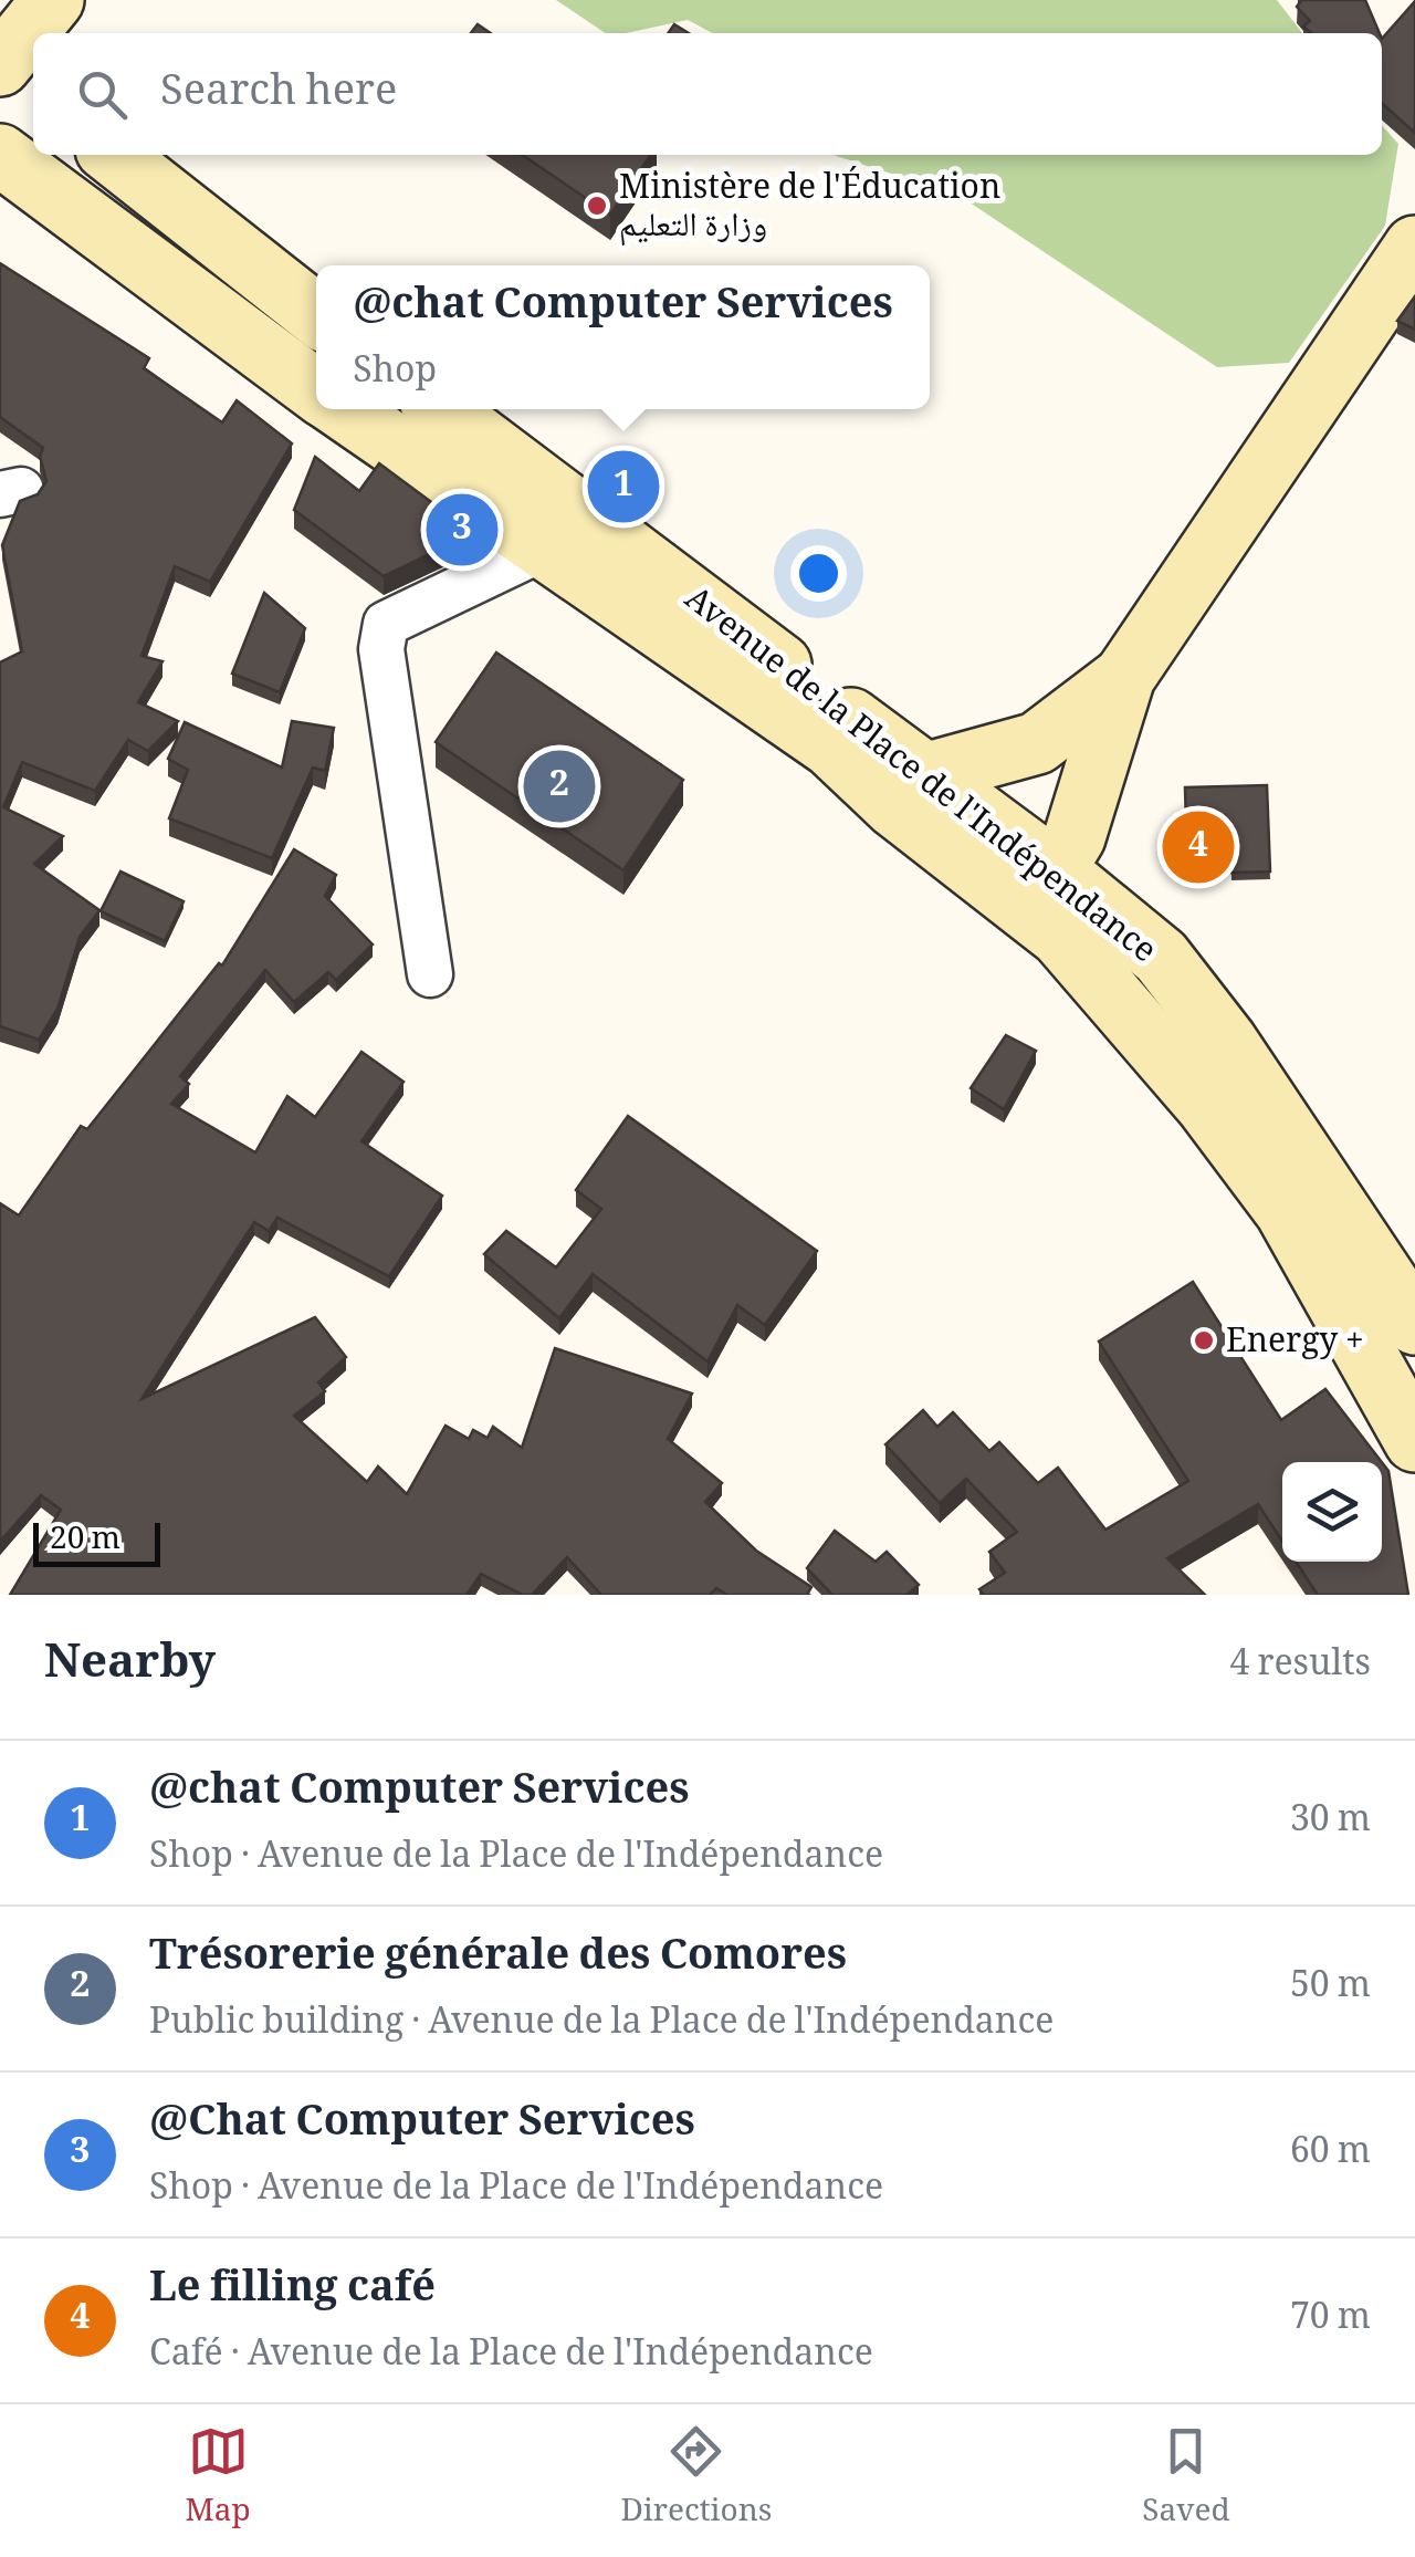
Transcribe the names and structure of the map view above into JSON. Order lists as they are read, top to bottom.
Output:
{
  "streets": {
    "main road": ["Avenue de la Place de l'Indépendance"]
  },
  "places": ["Ministère de l'Éducation وزارة التعليم", "Energy +"],
  "scale_bar": "20 m",
  "page": {
    "search": "Search here",
    "popup": ["@chat Computer Services", "Shop"],
    "pins": [
      "1",
      "3",
      "2",
      "4"
    ],
    "scale": "20 m",
    "heading": ["Nearby", "4 results"],
    "list": [
      {
        "mark": "1",
        "name": "@chat Computer Services",
        "note": "Shop · Avenue de la Place de l'Indépendance",
        "value": "30 m"
      },
      {
        "mark": "2",
        "name": "Trésorerie générale des Comores",
        "note": "Public building · Avenue de la Place de l'Indépendance",
        "value": "50 m"
      },
      {
        "mark": "3",
        "name": "@Chat Computer Services",
        "note": "Shop · Avenue de la Place de l'Indépendance",
        "value": "60 m"
      },
      {
        "mark": "4",
        "name": "Le filling café",
        "note": "Café · Avenue de la Place de l'Indépendance",
        "value": "70 m"
      }
    ],
    "nav": ["Map", "Directions", "Saved"]
  }
}
